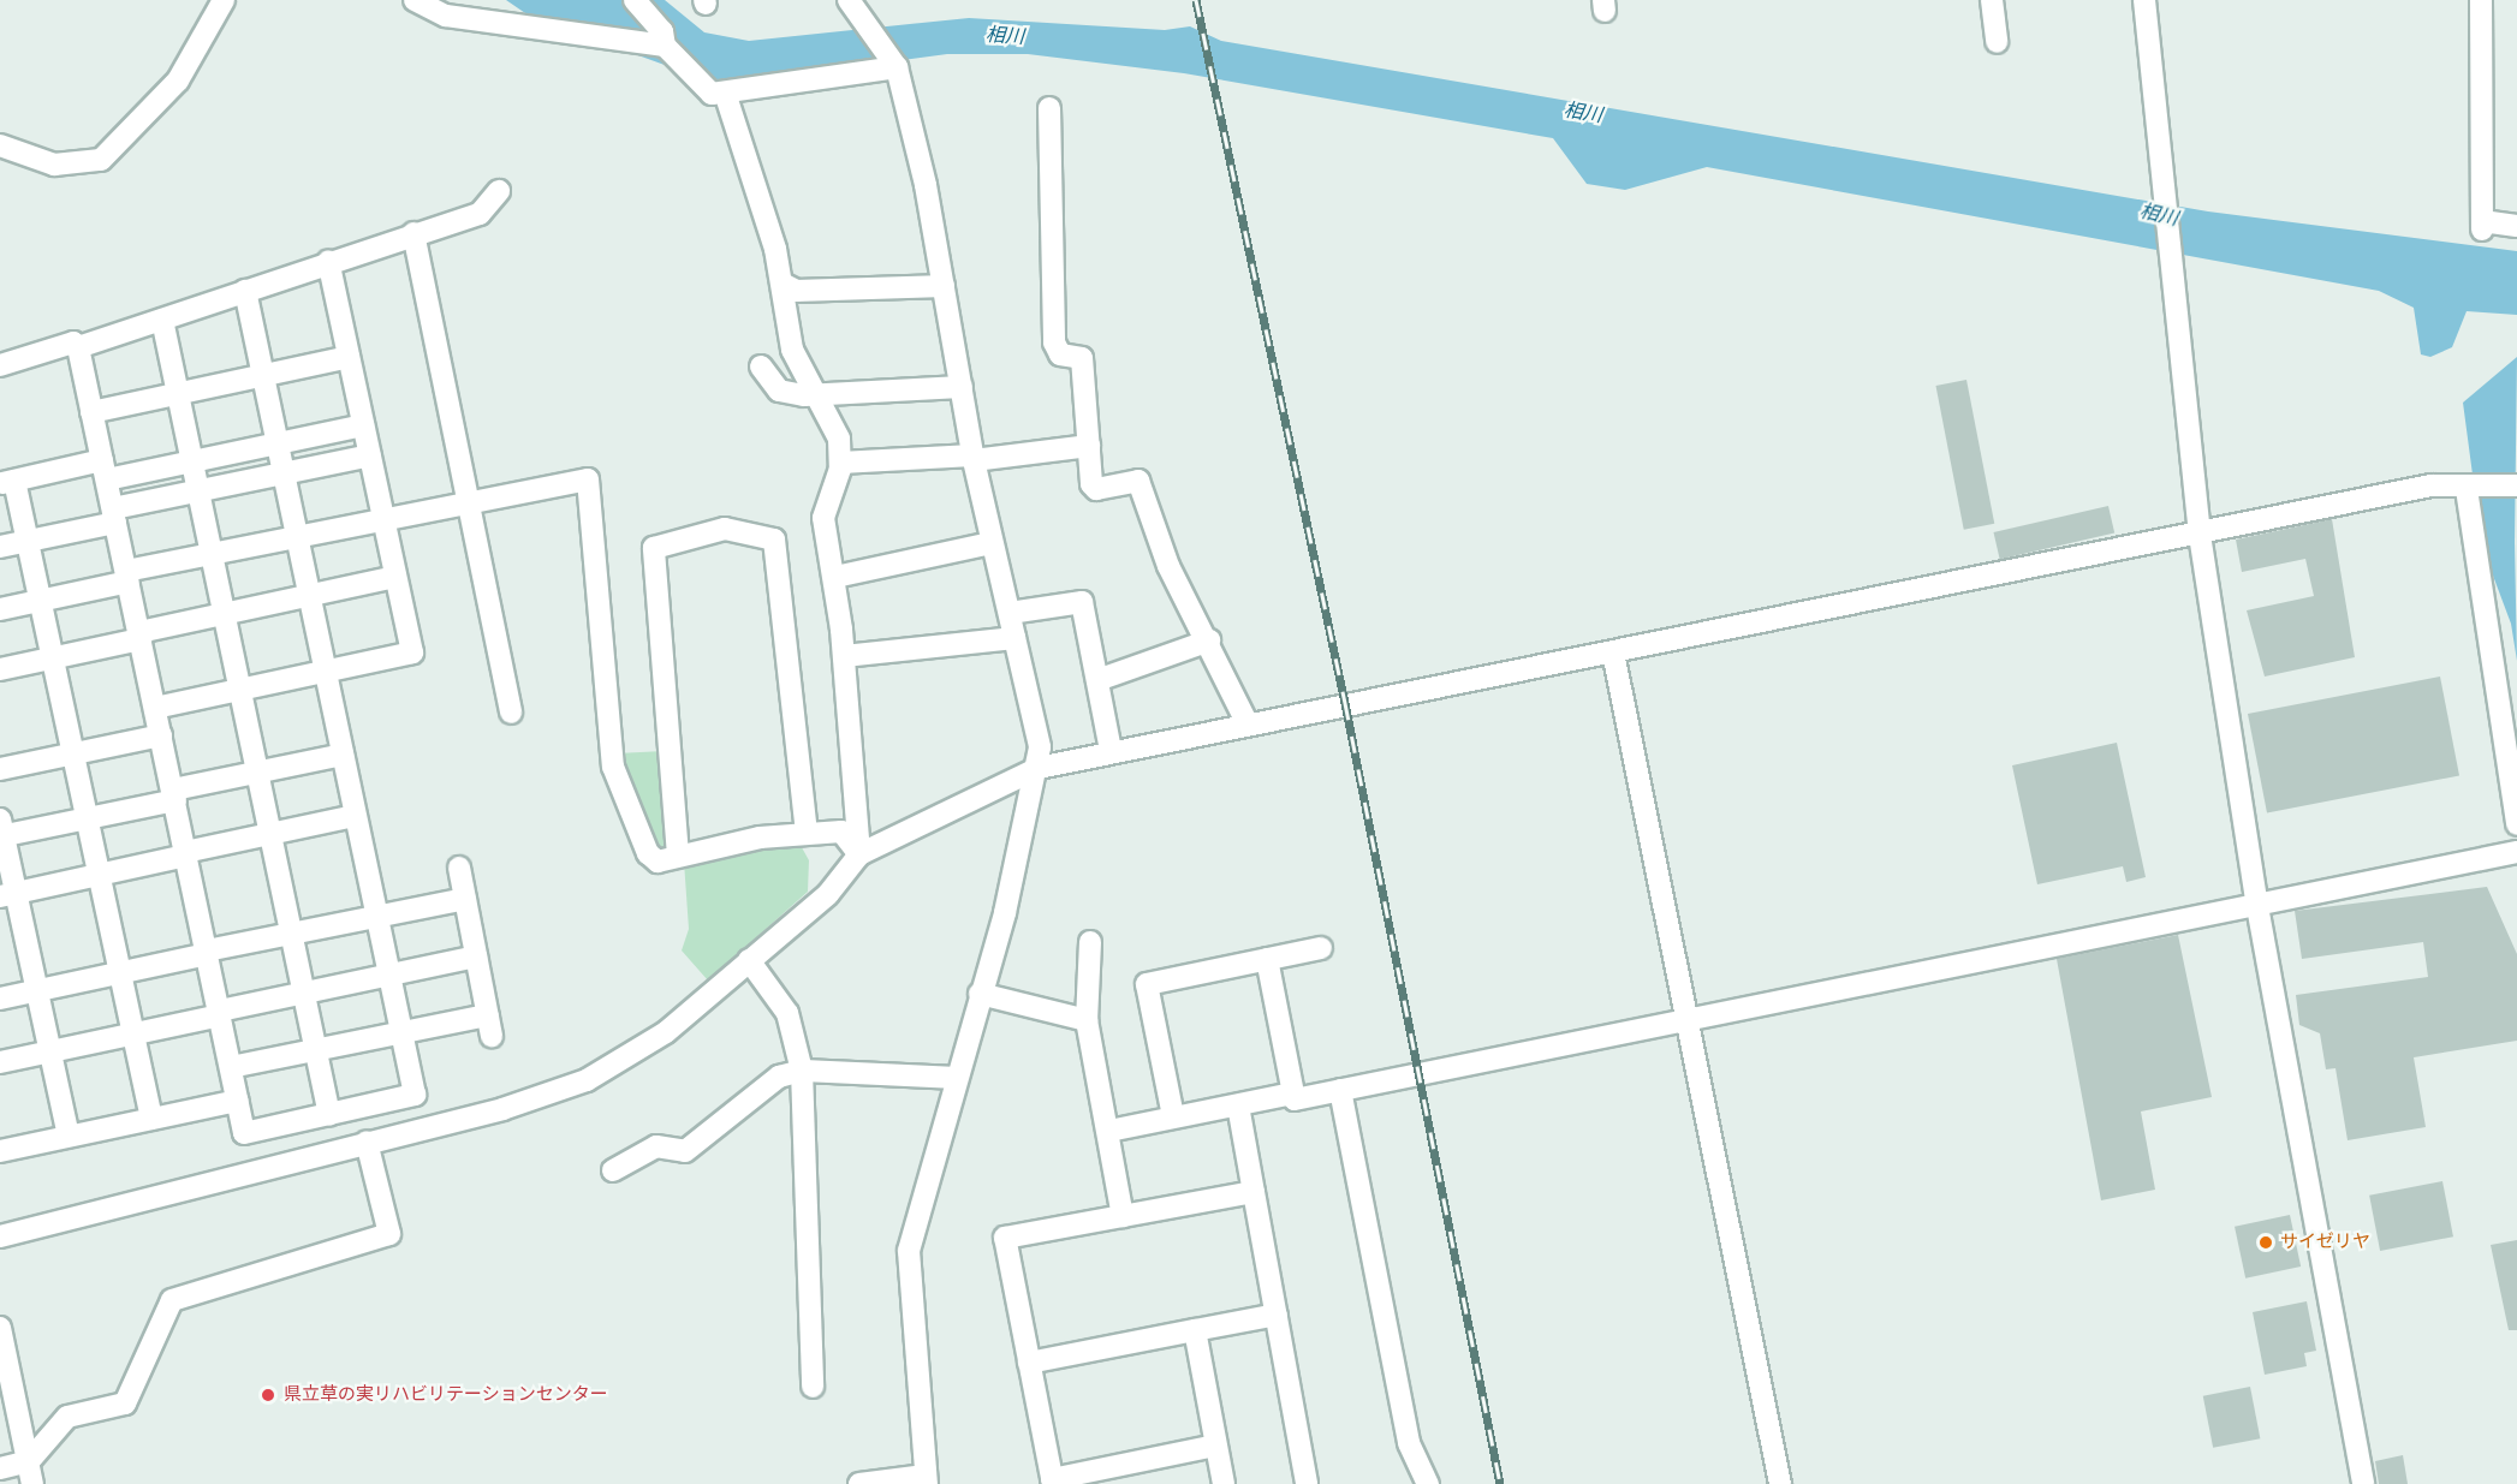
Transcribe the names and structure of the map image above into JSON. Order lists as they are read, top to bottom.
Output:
{
  "water": ["相川"],
  "places": ["サイゼリヤ", "県立草の実リハビリテーションセンター"]
}
